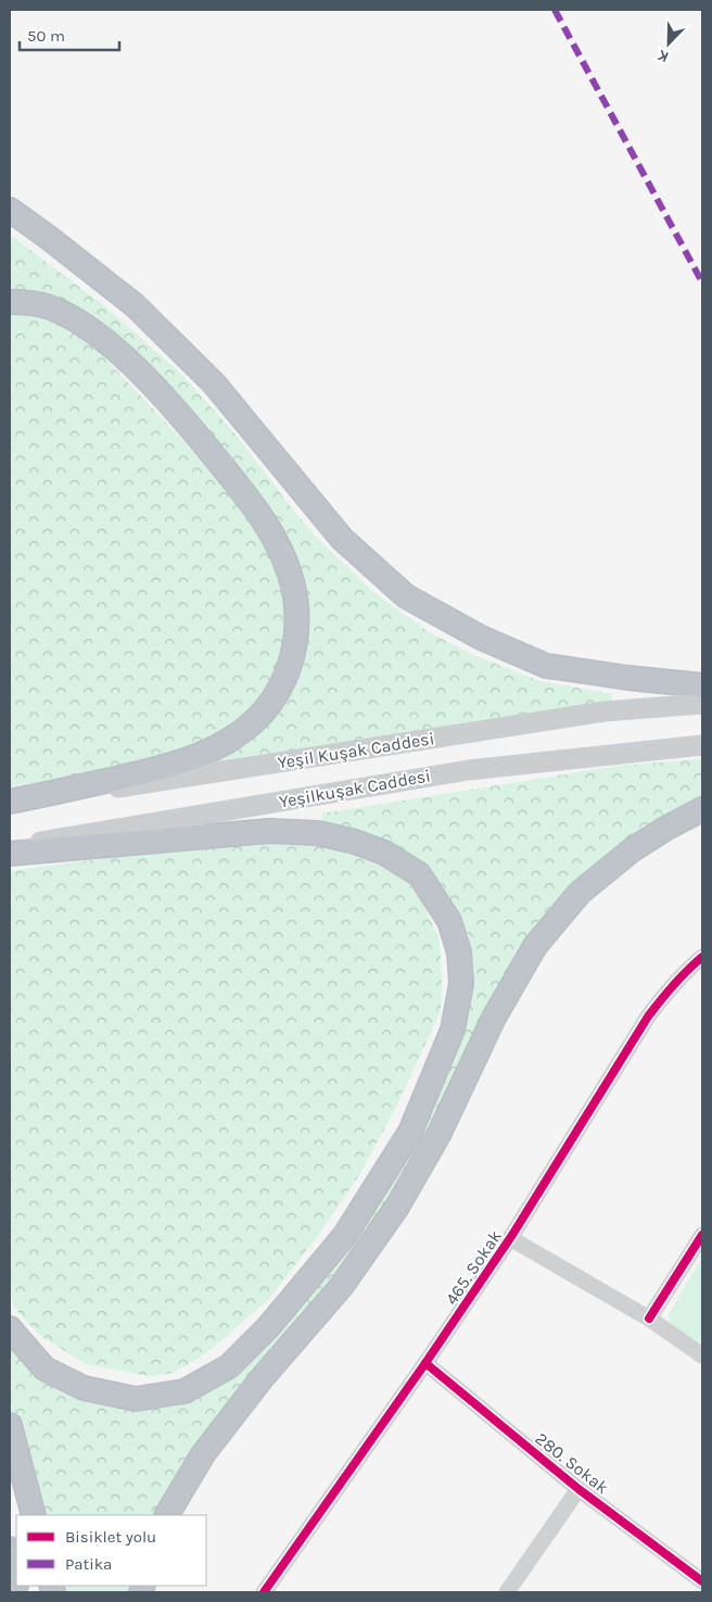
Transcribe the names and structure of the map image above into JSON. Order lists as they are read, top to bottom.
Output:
{
  "streets": {
    "main road": ["Yeşil Kuşak Caddesi", "Yeşilkuşak Caddesi"],
    "street": ["465. Sokak", "280. Sokak"]
  },
  "crossings": [
    ["465. Sokak", "280. Sokak"]
  ],
  "legend": ["Bisiklet yolu", "Patika"],
  "scale_bar": "50 m",
  "north": "bottom left"
}
